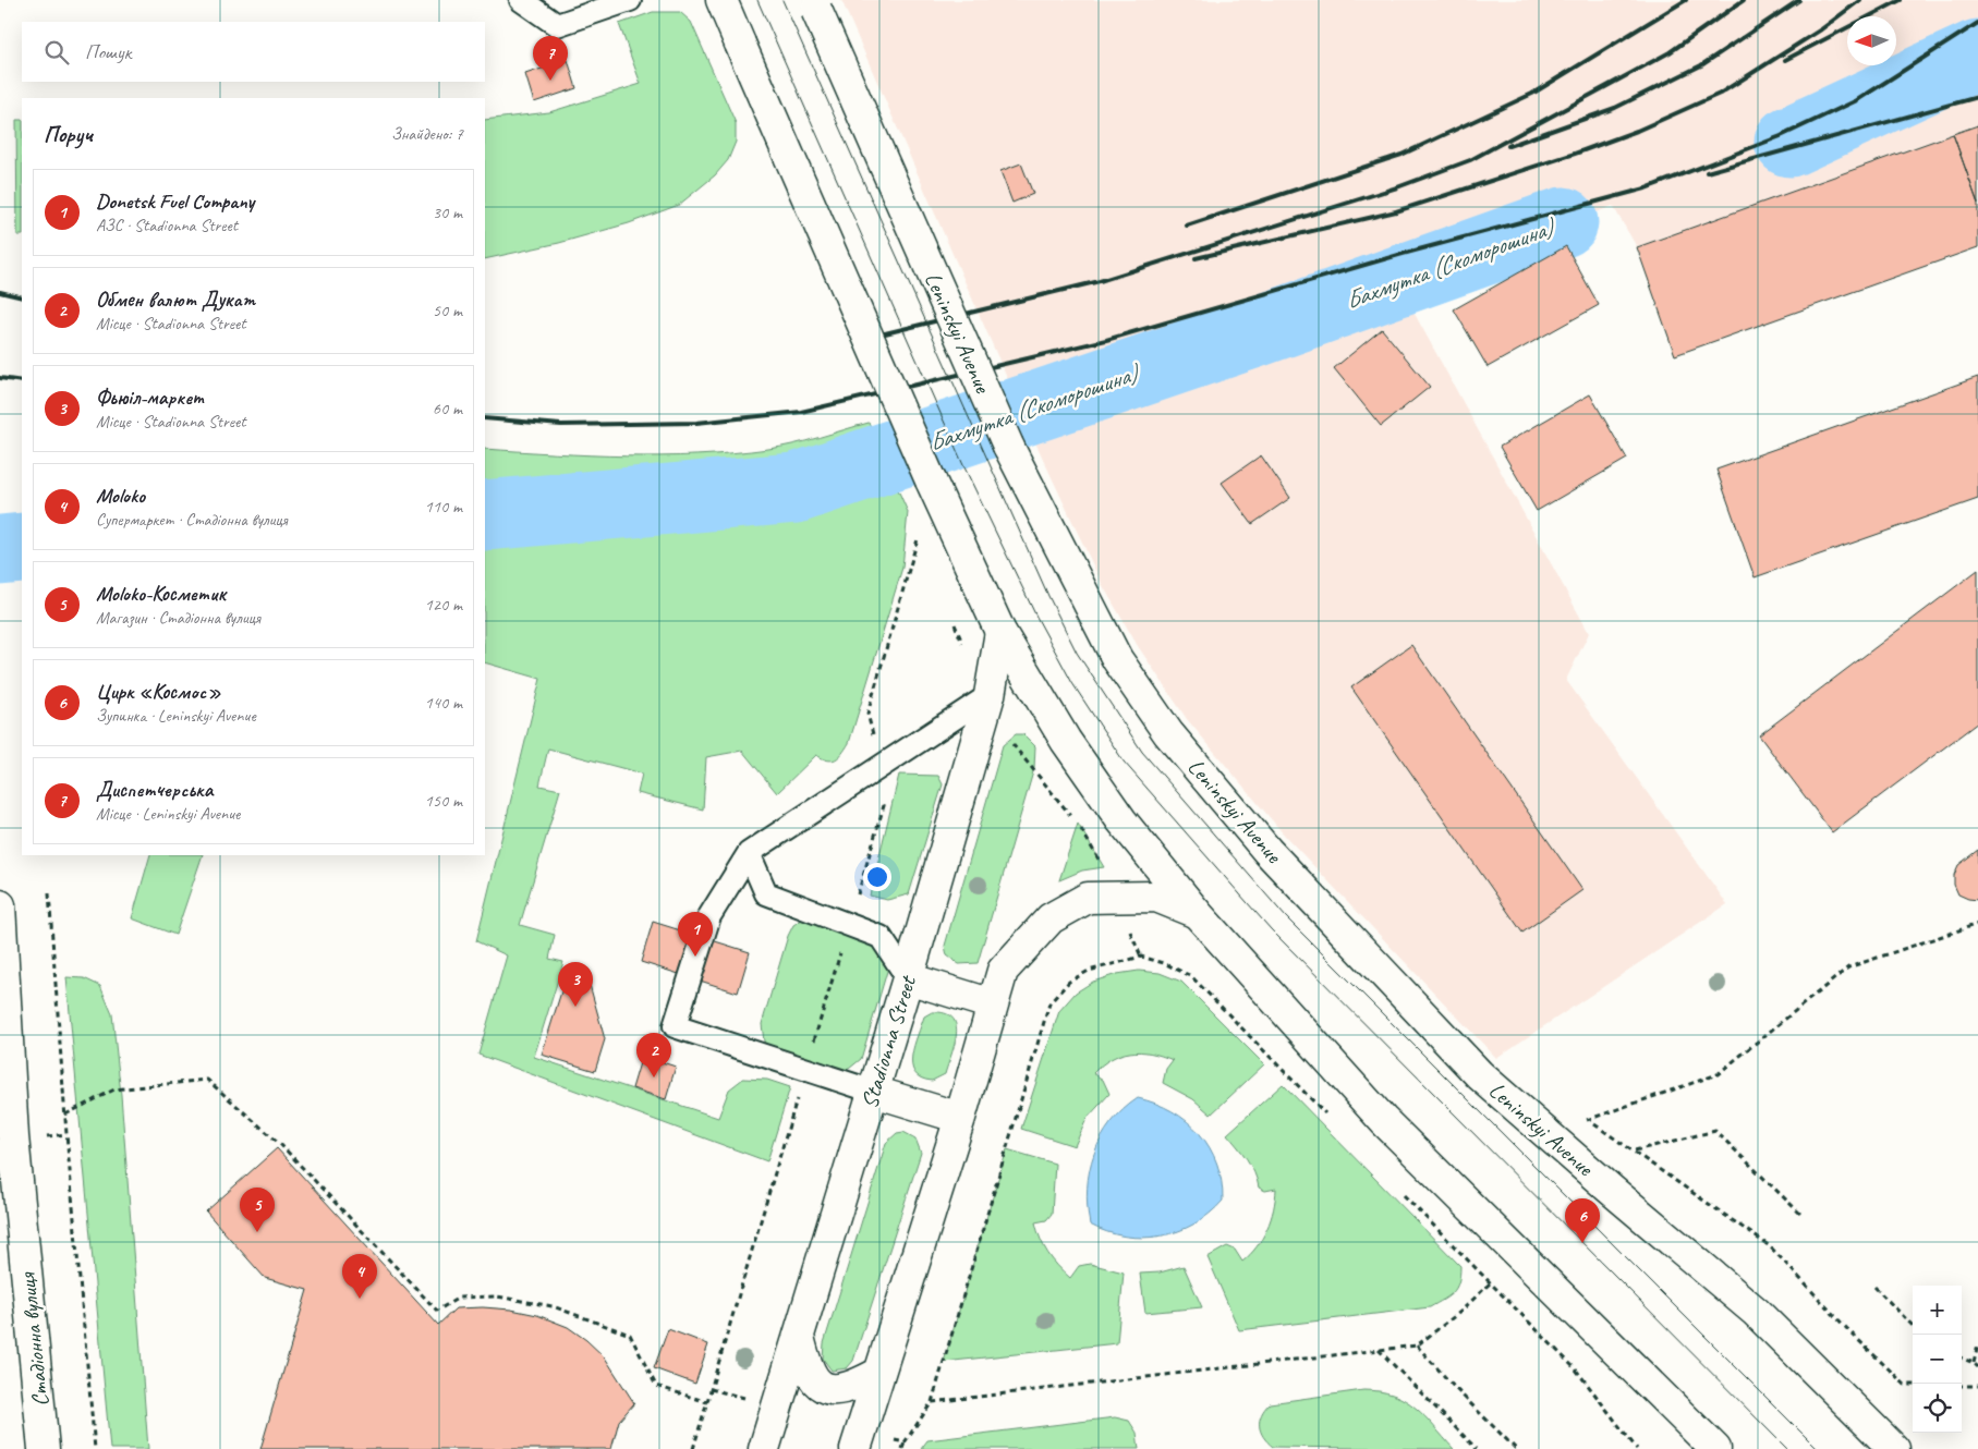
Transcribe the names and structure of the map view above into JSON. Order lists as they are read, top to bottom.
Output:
{
  "streets": {
    "main road": ["Leninskyi Avenue", "Stadionna Street", "Стадіонна вулиця"]
  },
  "water": ["Бахмутка (Скоморошина)"],
  "north": "left",
  "page": {
    "search": "Пошук",
    "pins": [
      "7",
      "1",
      "3",
      "2",
      "5",
      "6",
      "4"
    ],
    "heading": ["Поруч", "Знайдено: 7"],
    "list": [
      {
        "mark": "1",
        "name": "Donetsk Fuel Company",
        "note": "АЗС · Stadionna Street",
        "value": "30 m"
      },
      {
        "mark": "2",
        "name": "Обмен валют Дукат",
        "note": "Місце · Stadionna Street",
        "value": "50 m"
      },
      {
        "mark": "3",
        "name": "Фьюіл-маркет",
        "note": "Місце · Stadionna Street",
        "value": "60 m"
      },
      {
        "mark": "4",
        "name": "Moloko",
        "note": "Супермаркет · Стадіонна вулиця",
        "value": "110 m"
      },
      {
        "mark": "5",
        "name": "Moloko-Косметик",
        "note": "Магазин · Стадіонна вулиця",
        "value": "120 m"
      },
      {
        "mark": "6",
        "name": "Цирк «Космос»",
        "note": "Зупинка · Leninskyi Avenue",
        "value": "140 m"
      },
      {
        "mark": "7",
        "name": "Диспетчерська",
        "note": "Місце · Leninskyi Avenue",
        "value": "150 m"
      }
    ],
    "map_buttons": ["+", "−"]
  }
}
